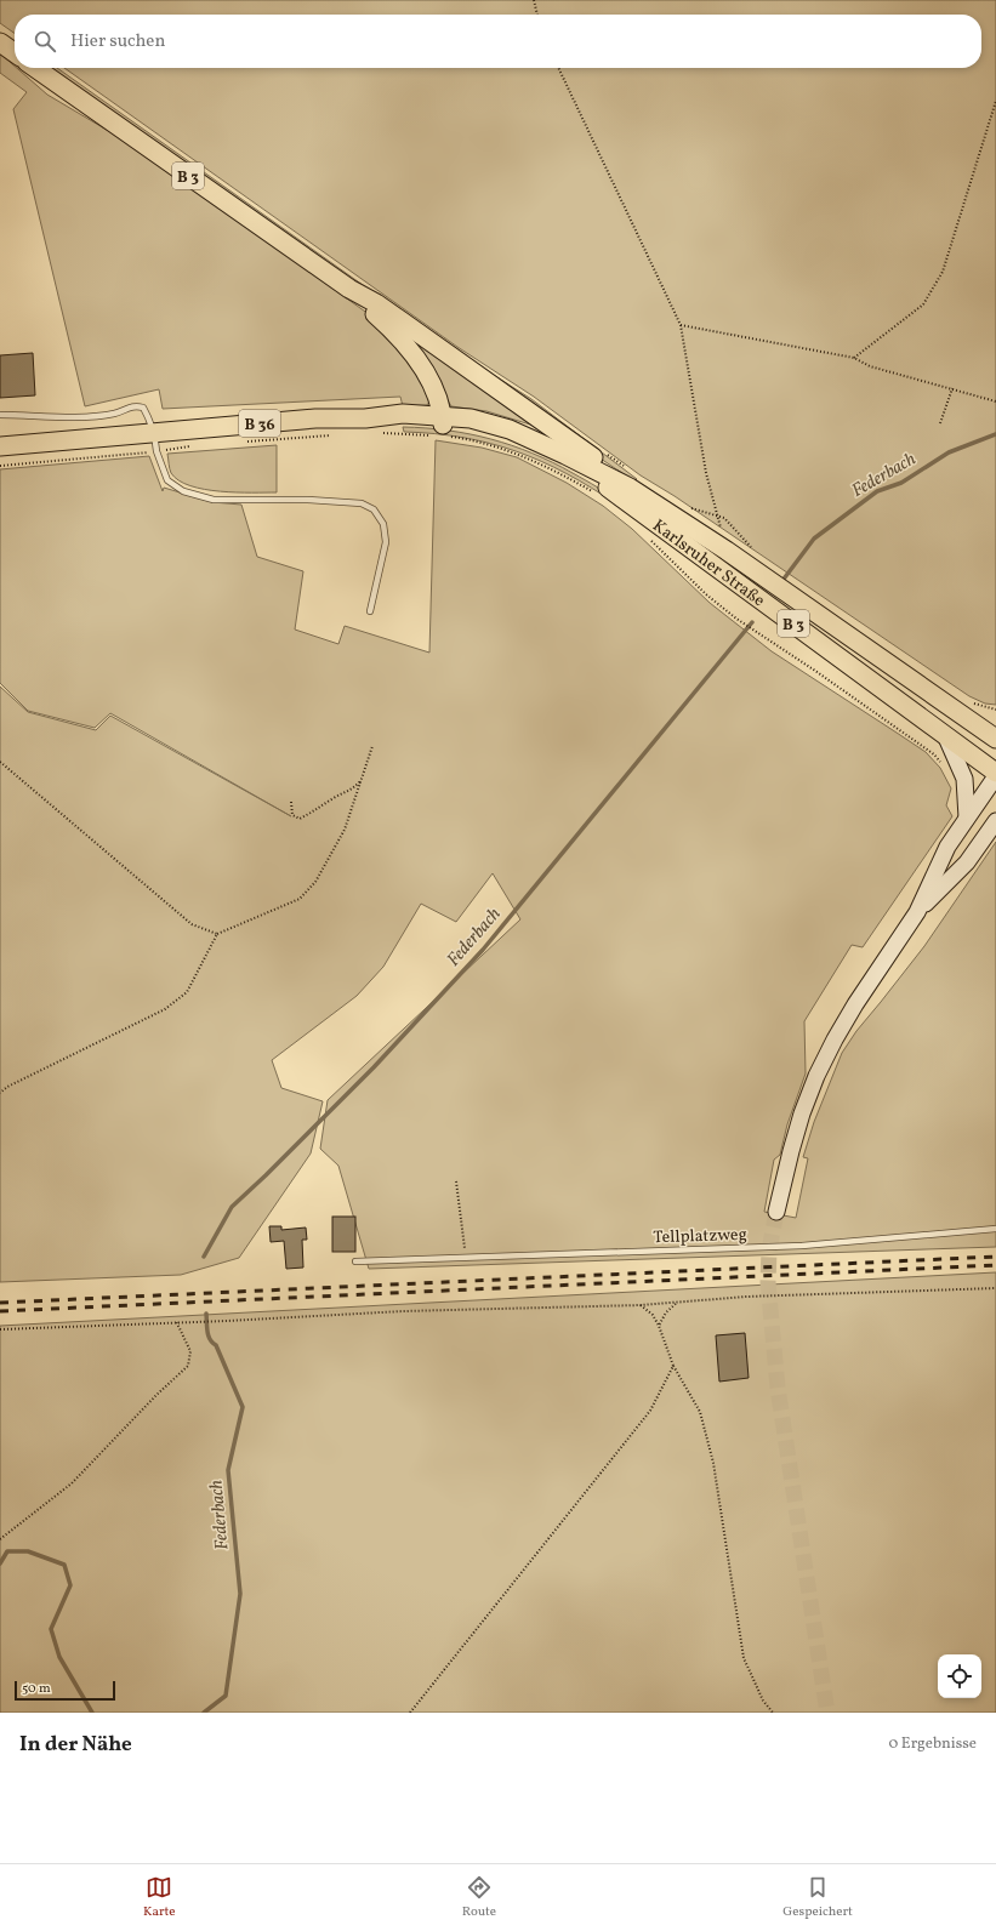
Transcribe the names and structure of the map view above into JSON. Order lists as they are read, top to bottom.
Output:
{
  "streets": {
    "main road": ["B 3", "B 36", "Karlsruher Straße"],
    "lane": ["Tellplatzweg"]
  },
  "crossings": [
    ["B 3", "B 36"],
    ["B 3", "Karlsruher Straße"],
    ["B 36", "Karlsruher Straße"]
  ],
  "water": ["Federbach"],
  "scale_bar": "50 m",
  "page": {
    "search": "Hier suchen",
    "scale": "50 m",
    "heading": ["In der Nähe", "0 Ergebnisse"],
    "nav": ["Karte", "Route", "Gespeichert"]
  }
}
